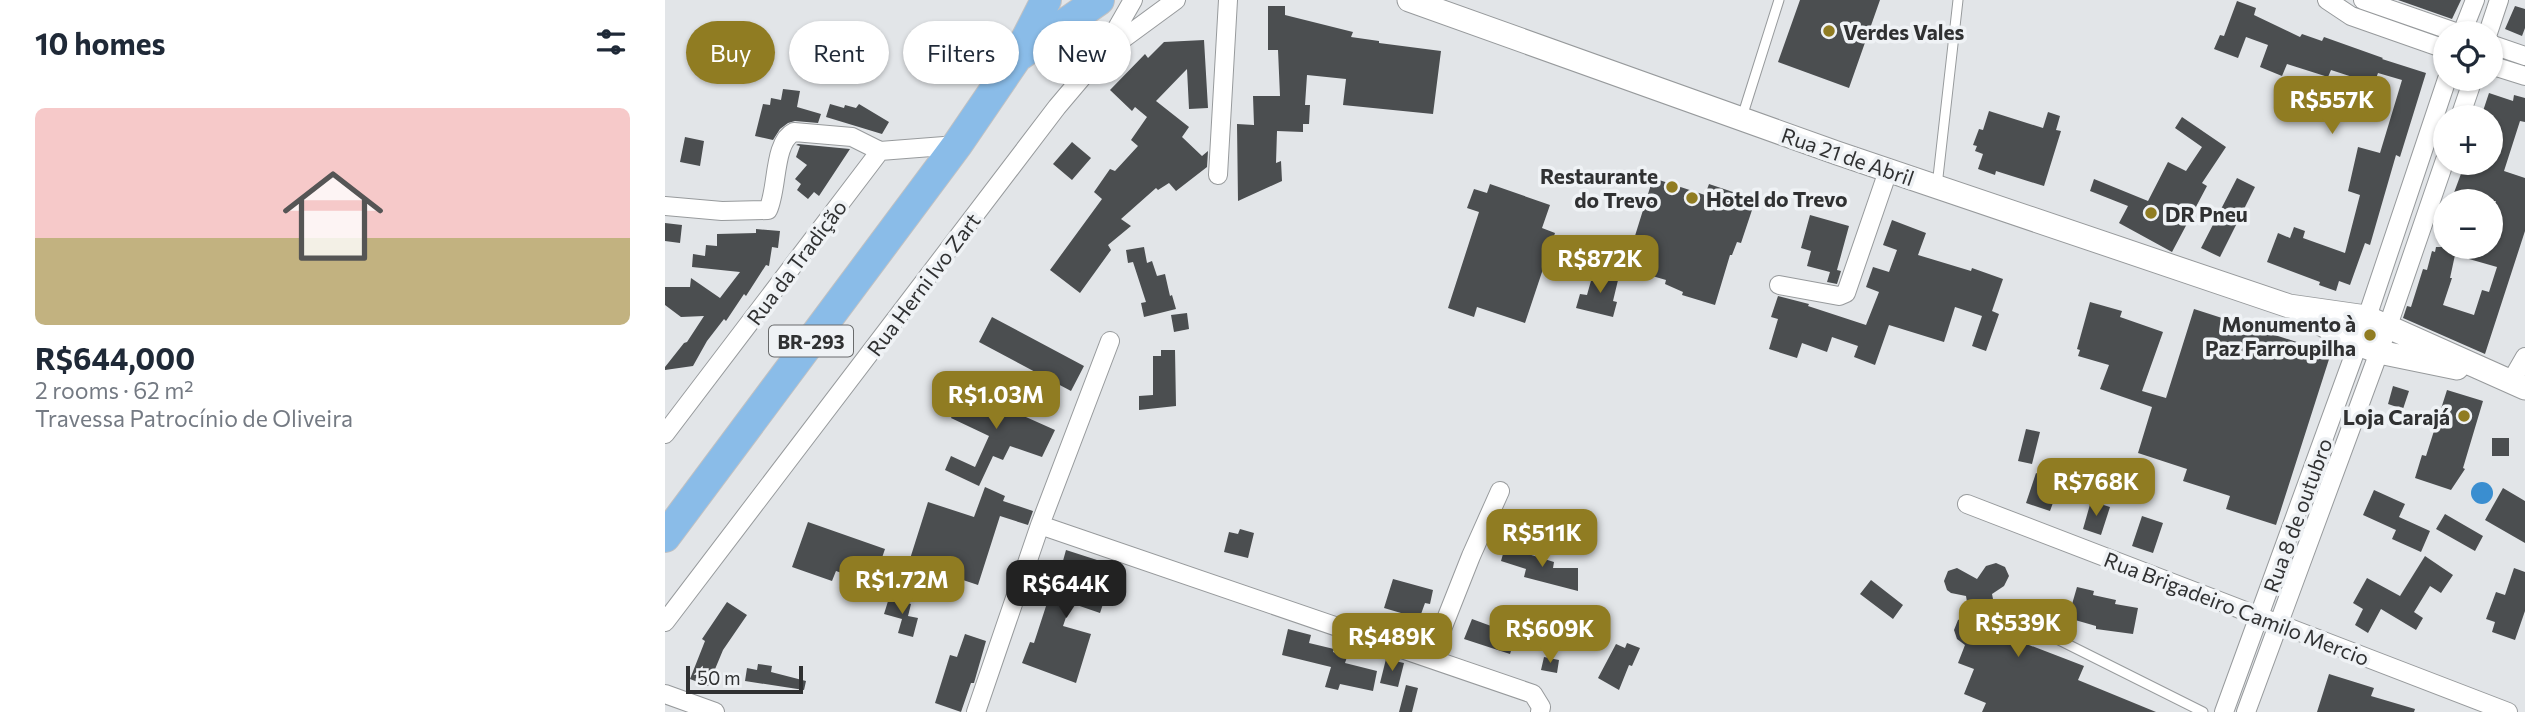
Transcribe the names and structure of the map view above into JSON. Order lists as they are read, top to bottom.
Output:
{
  "streets": {
    "highway": ["BR-293"],
    "street": [
      "Rua 21 de Abril",
      "Rua da Tradição",
      "Rua Herni Ivo Zart",
      "Rua 8 de outubro",
      "Rua Brigadeiro Camilo Mercio"
    ]
  },
  "crossings": [
    ["Rua 21 de Abril", "Rua 8 de outubro"],
    ["Rua 8 de outubro", "Rua Brigadeiro Camilo Mercio"]
  ],
  "places": [
    "Verdes Vales",
    "Restaurante do Trevo",
    "Hotel do Trevo",
    "DR Pneu",
    "Monumento à Paz Farroupilha",
    "Loja Carajá"
  ],
  "scale_bar": "50 m",
  "page": {
    "heading": "10 homes",
    "map_buttons": ["+", "−"],
    "chip": [
      "Buy",
      "Rent",
      "Filters",
      "New"
    ],
    "price": [
      "R$557K",
      "R$872K",
      "R$1.03M",
      "R$768K",
      "R$511K",
      "R$1.72M",
      "R$644K",
      "R$539K",
      "R$609K",
      "R$489K"
    ],
    "list": [
      {
        "name": "R$644,000",
        "note": "2 rooms · 62 m² · Travessa Patrocínio de Oliveira"
      }
    ],
    "scale": "50 m"
  }
}
